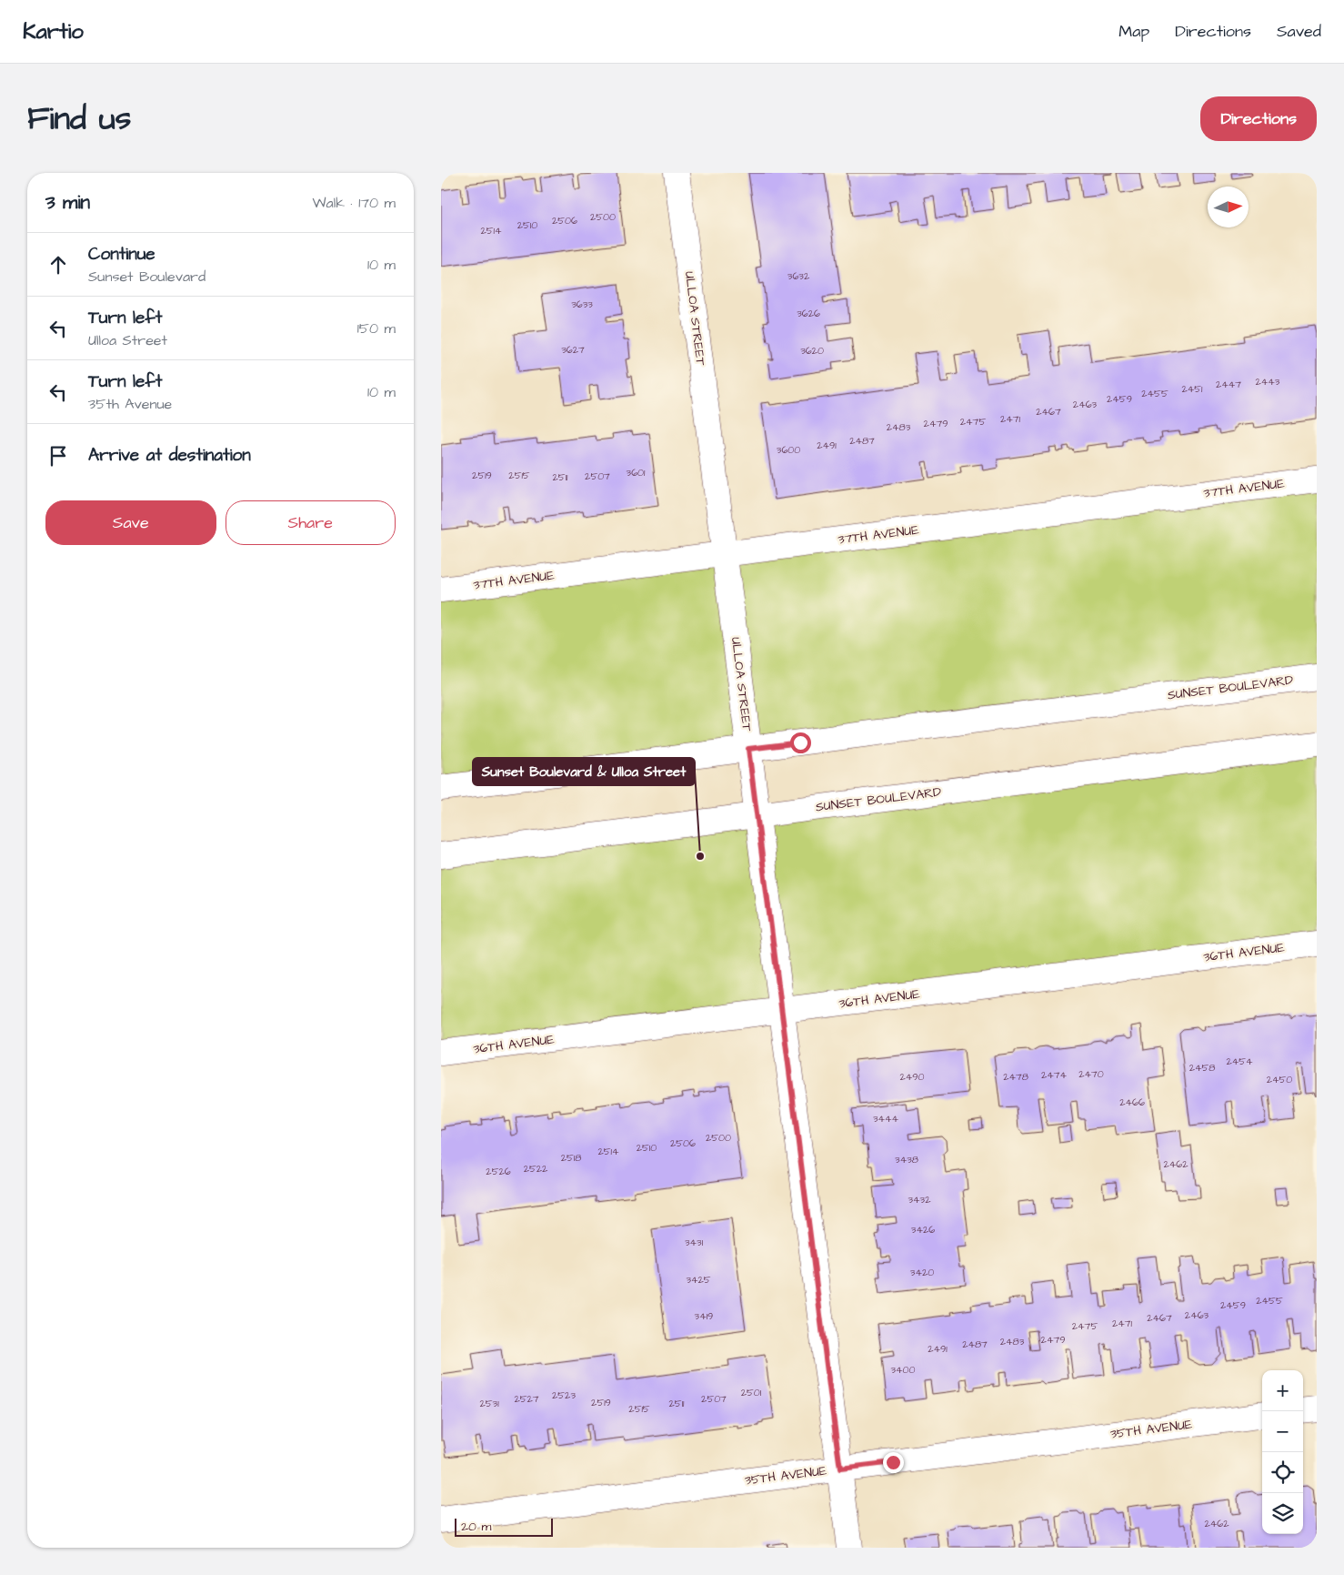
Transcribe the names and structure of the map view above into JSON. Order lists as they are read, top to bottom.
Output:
{
  "streets": {
    "street": [
      "ULLOA STREET",
      "37TH AVENUE",
      "SUNSET BOULEVARD",
      "36TH AVENUE",
      "35TH AVENUE"
    ]
  },
  "crossings": [
    ["ULLOA STREET", "37TH AVENUE"],
    ["ULLOA STREET", "SUNSET BOULEVARD"],
    ["ULLOA STREET", "36TH AVENUE"],
    ["ULLOA STREET", "35TH AVENUE"]
  ],
  "places": ["Sunset Boulevard & Ulloa Street"],
  "house_numbers": [
    "2500",
    "2506",
    "2510",
    "2514",
    "3632",
    "3633",
    "3626",
    "3627",
    "3620",
    "2443",
    "2447",
    "2451",
    "2455",
    "2459",
    "2463",
    "2467",
    "2471",
    "2475",
    "2479",
    "2483",
    "2487",
    "2491",
    "3600",
    "3601",
    "2519",
    "2515",
    "2507",
    "2511",
    "2454",
    "2458",
    "2470",
    "2474",
    "2490",
    "2478",
    "2450",
    "2466",
    "3444",
    "2500",
    "2506",
    "2510",
    "2514",
    "2518",
    "3438",
    "2462",
    "2522",
    "2526",
    "3432",
    "3426",
    "3431",
    "3420",
    "3425",
    "2455",
    "2459",
    "2463",
    "3419",
    "2467",
    "2471",
    "2475",
    "2479",
    "2483",
    "2487",
    "2491",
    "3400",
    "2501",
    "2523",
    "2527",
    "2507",
    "2519",
    "2531",
    "2511",
    "2515",
    "2462"
  ],
  "scale_bar": "20 m",
  "north": "right",
  "page": {
    "header": "Kartio",
    "nav": ["Map", "Directions", "Saved"],
    "title": "Find us",
    "buttons": [
      "Directions",
      ["Save", "Share"]
    ],
    "heading": ["3 min", "Walk · 170 m"],
    "list": [
      ["Continue", "Sunset Boulevard", "10 m"],
      ["Turn left", "Ulloa Street", "150 m"],
      ["Turn left", "35th Avenue", "10 m"],
      "Arrive at destination"
    ],
    "map_buttons": ["+", "−"],
    "scale": "20 m"
  }
}
